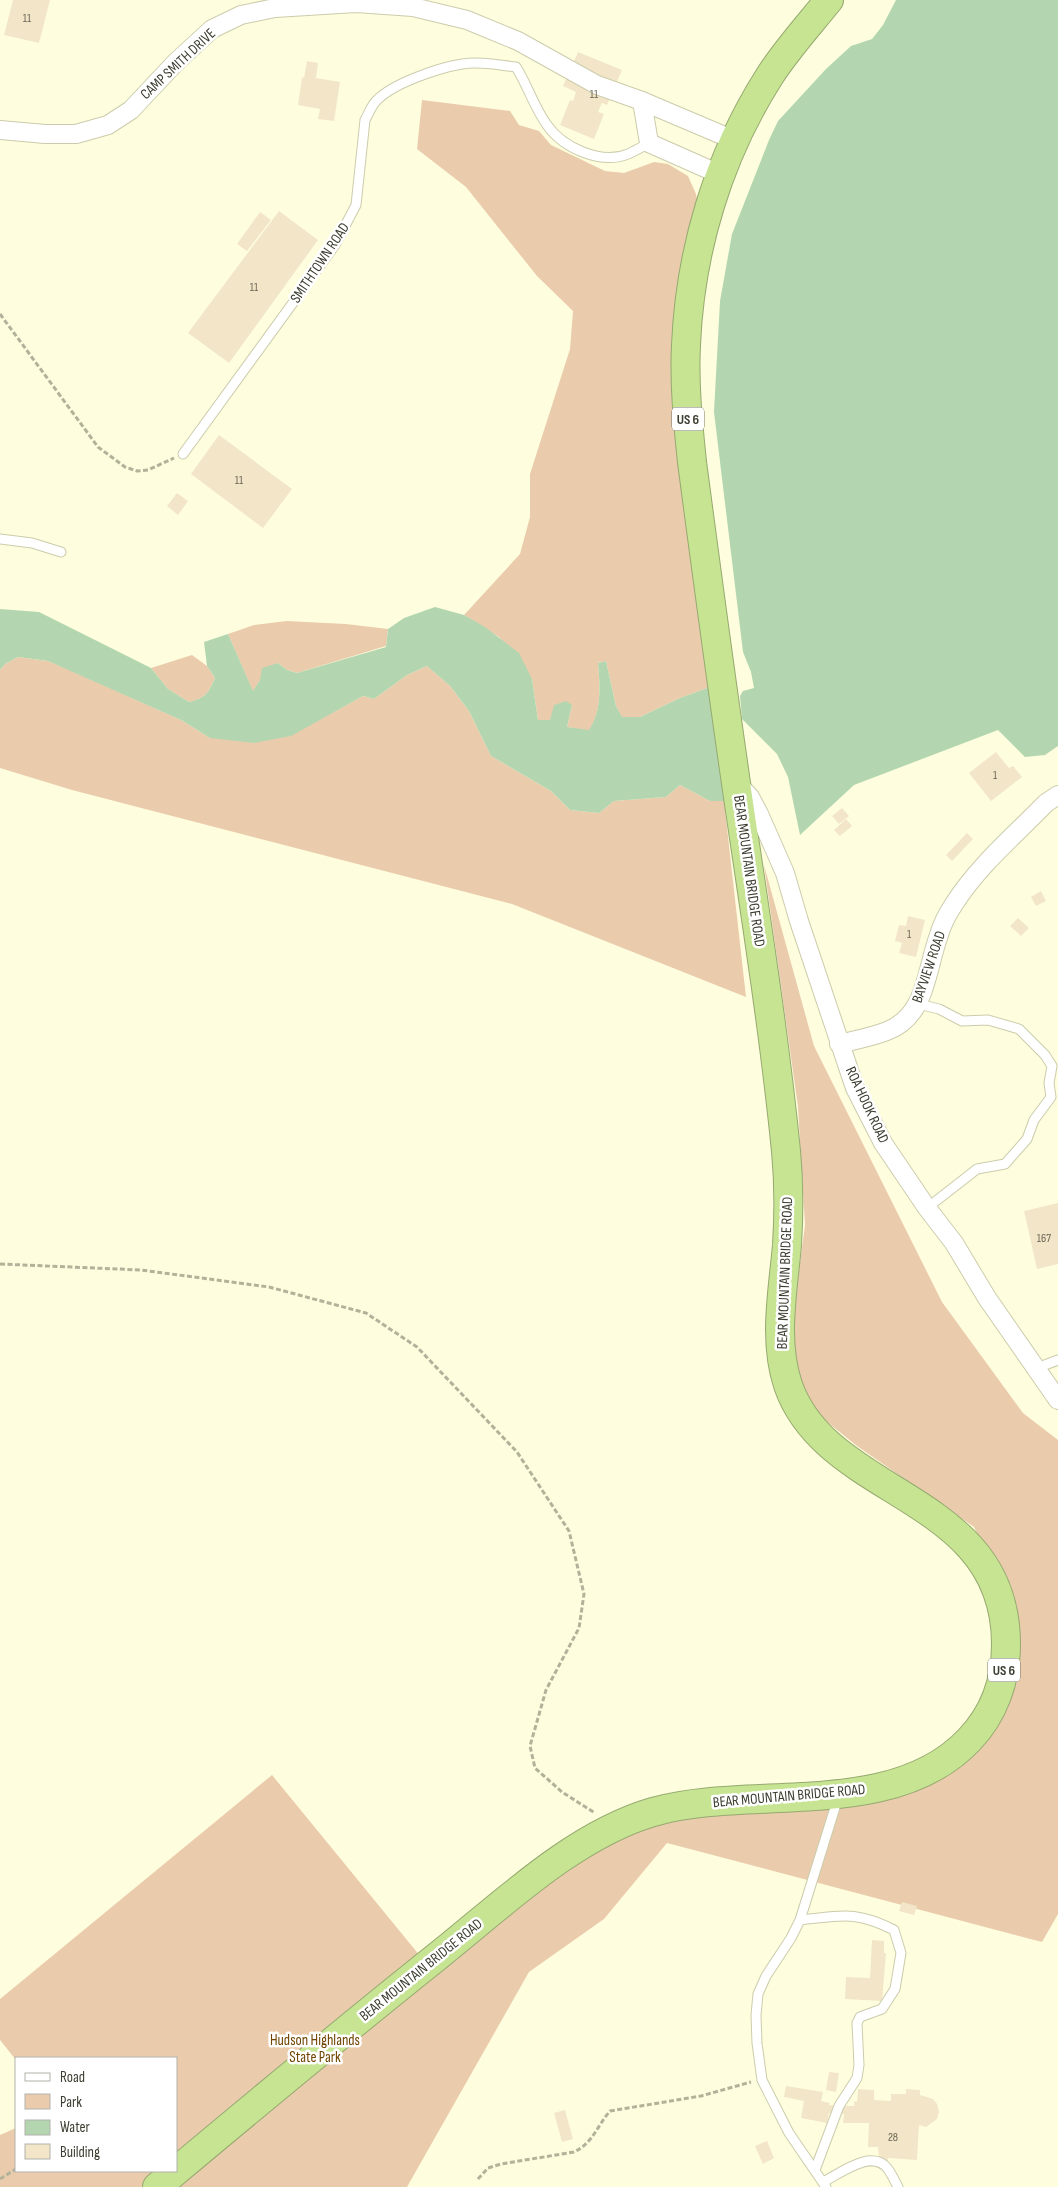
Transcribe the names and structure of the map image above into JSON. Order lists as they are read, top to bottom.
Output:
{
  "streets": {
    "highway": ["US 6", "BEAR MOUNTAIN BRIDGE ROAD"],
    "street": ["CAMP SMITH DRIVE", "BAYVIEW ROAD", "ROA HOOK ROAD"],
    "lane": ["SMITHTOWN ROAD"]
  },
  "crossings": [
    ["CAMP SMITH DRIVE", "BEAR MOUNTAIN BRIDGE ROAD"],
    ["BEAR MOUNTAIN BRIDGE ROAD", "ROA HOOK ROAD"],
    ["BAYVIEW ROAD", "ROA HOOK ROAD"]
  ],
  "parks": ["Hudson Highlands State Park"],
  "house_numbers": [
    "11",
    "11",
    "11",
    "11",
    "1",
    "1",
    "167",
    "28"
  ],
  "legend": [
    "Road",
    "Park",
    "Water",
    "Building"
  ]
}
